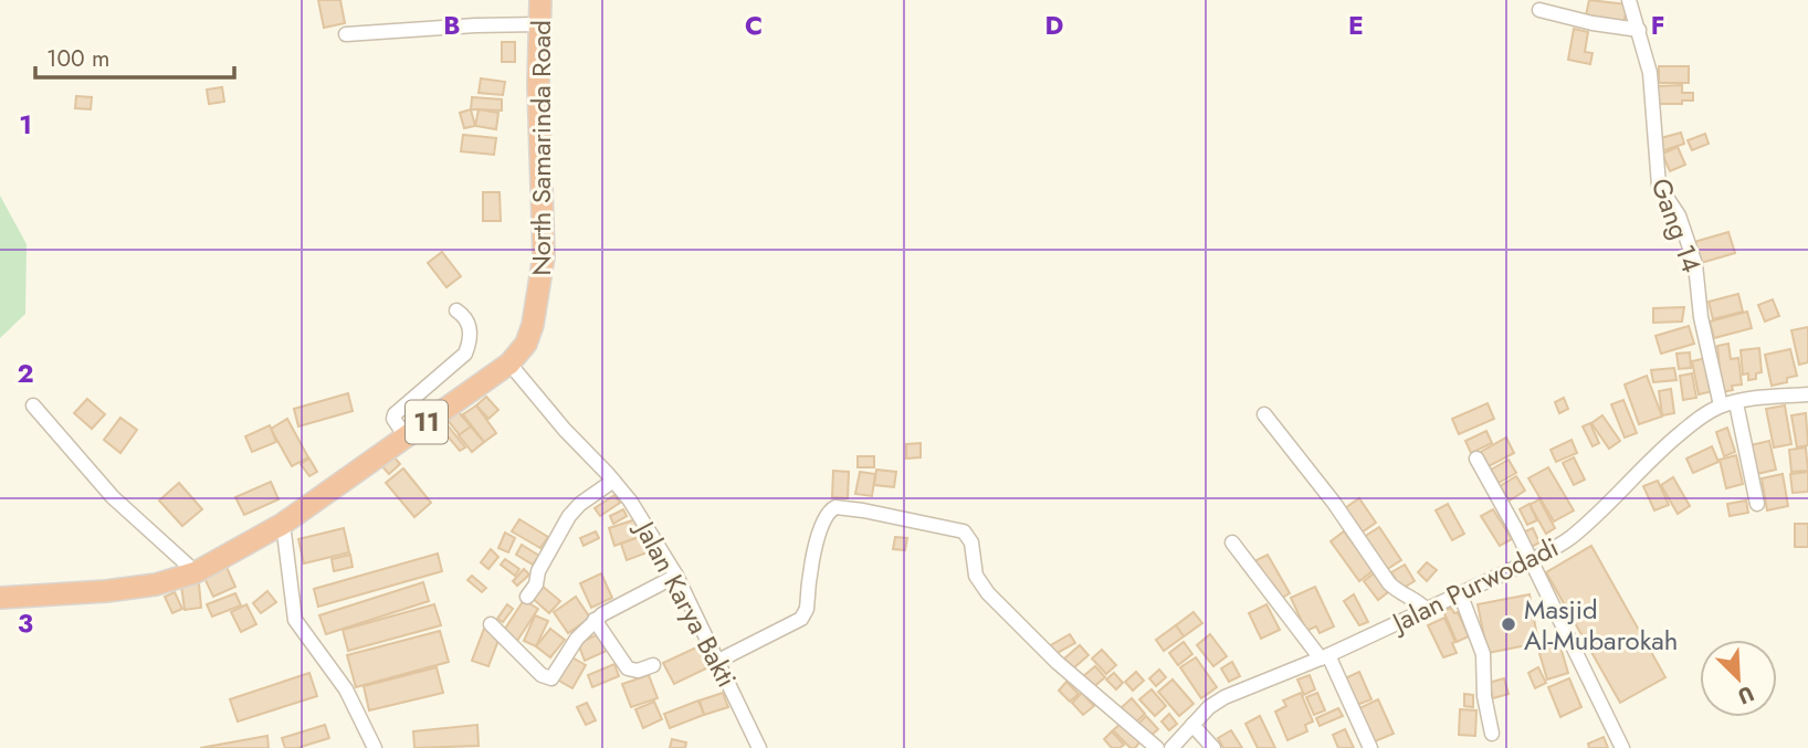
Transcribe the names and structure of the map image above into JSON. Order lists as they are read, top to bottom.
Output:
{
  "streets": {
    "highway": ["North Samarinda Road", "11"],
    "street": ["Gang 14", "Jalan Purwodadi", "Jalan Karya Bakti"]
  },
  "crossings": [
    ["North Samarinda Road", "Jalan Karya Bakti"],
    ["Gang 14", "Jalan Purwodadi"]
  ],
  "places": ["Masjid Al-Mubarokah"],
  "scale_bar": "100 m",
  "north": "bottom right",
  "grid": {
    "columns": [
      "B",
      "C",
      "D",
      "E",
      "F"
    ],
    "rows": ["1", "2", "3"]
  }
}
